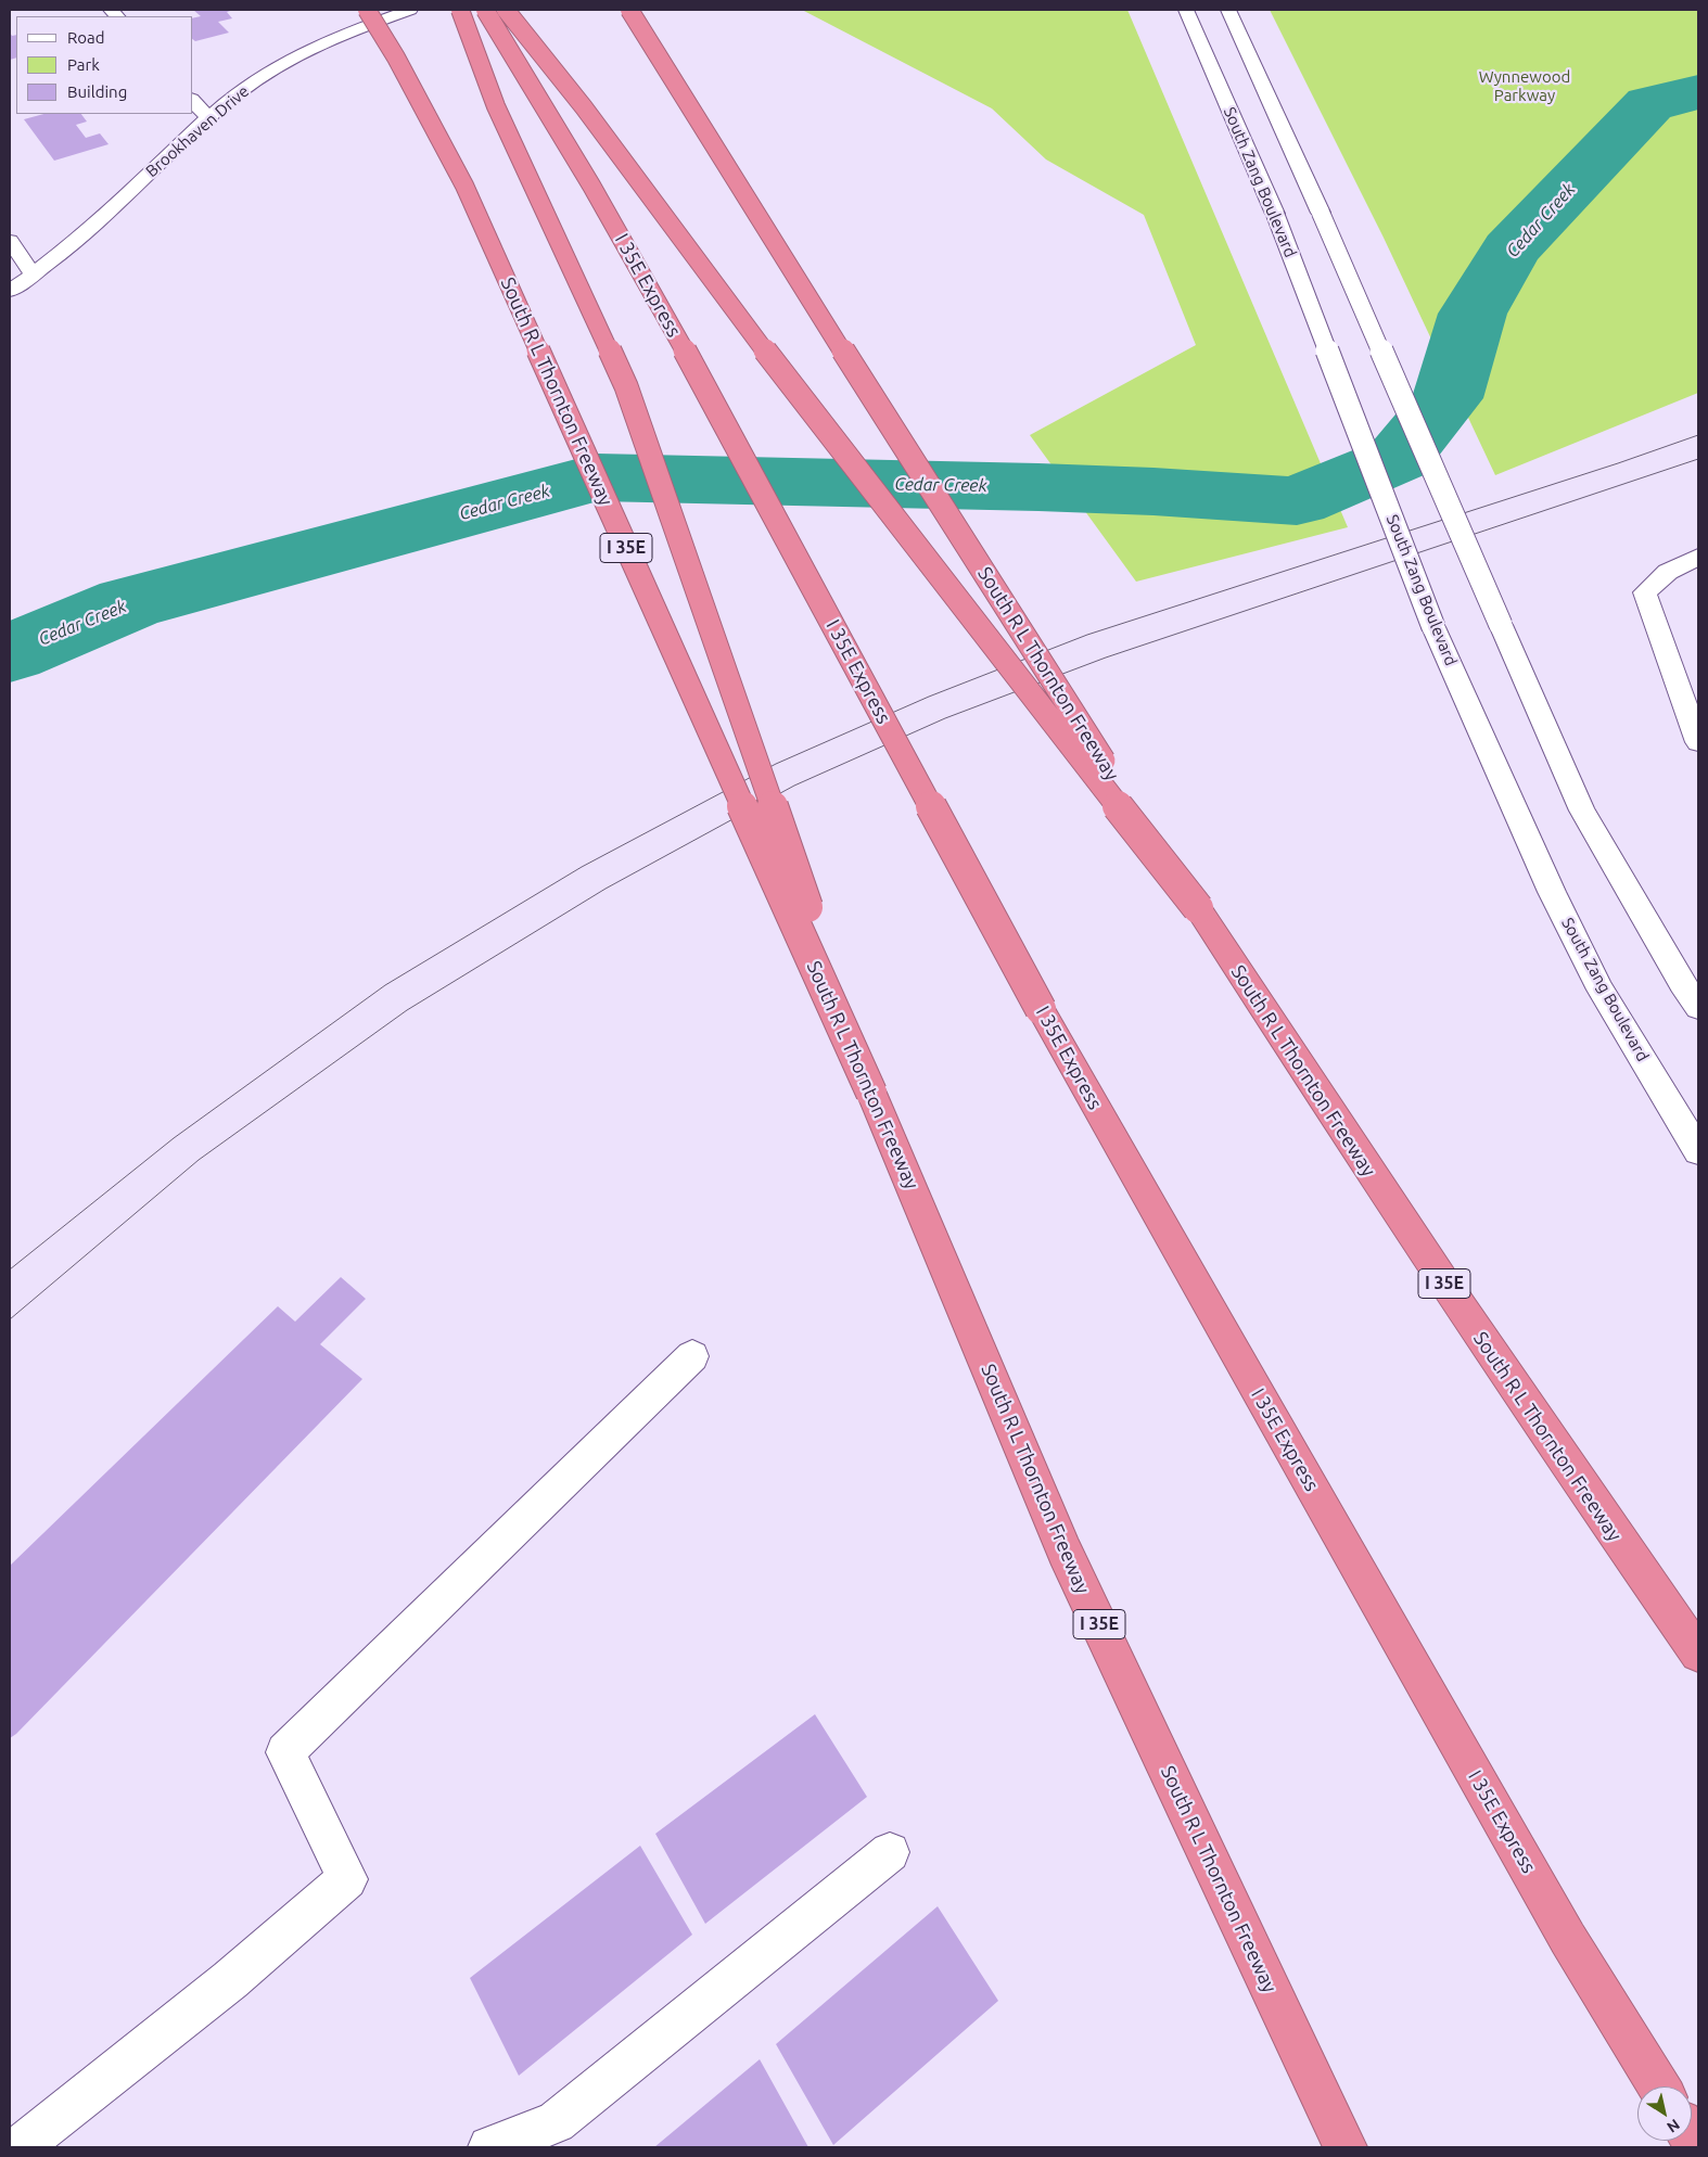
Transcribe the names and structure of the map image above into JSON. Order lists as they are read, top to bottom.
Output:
{
  "streets": {
    "highway": ["I 35E Express", "South R L Thornton Freeway", "I 35E"],
    "main road": ["Brookhaven Drive", "South Zang Boulevard"]
  },
  "water": ["Cedar Creek"],
  "parks": ["Wynnewood Parkway"],
  "legend": ["Road", "Park", "Building"],
  "north": "bottom right"
}
